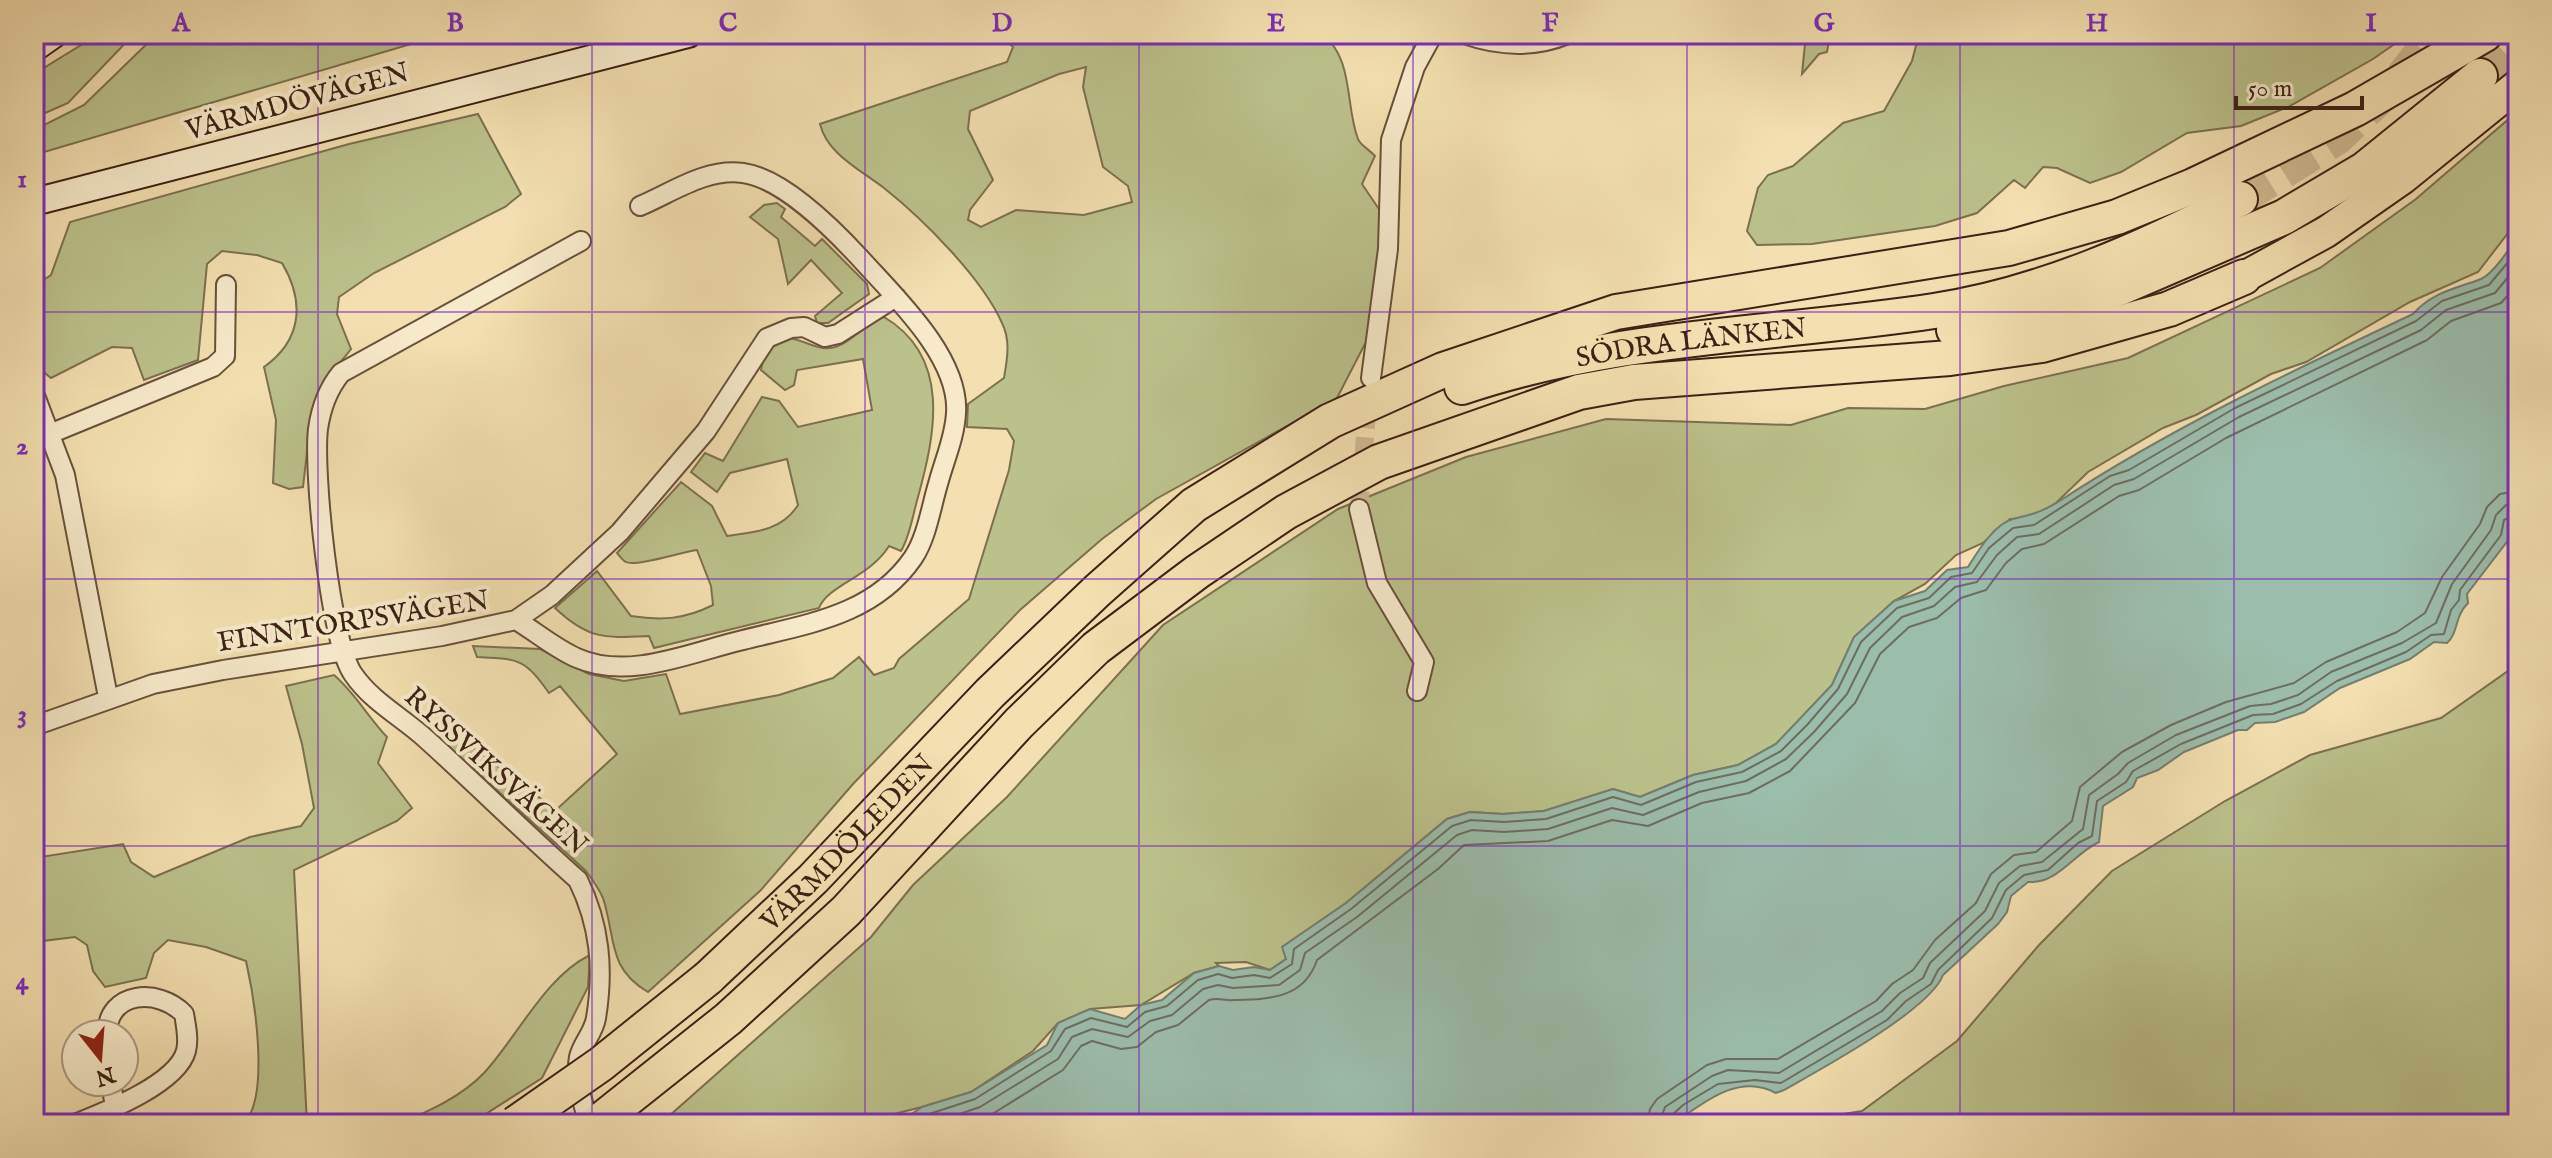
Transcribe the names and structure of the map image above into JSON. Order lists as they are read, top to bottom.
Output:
{
  "streets": {
    "highway": ["SÖDRA LÄNKEN", "VÄRMDÖLEDEN"],
    "main road": ["VÄRMDÖVÄGEN"],
    "street": ["FINNTORPSVÄGEN", "RYSSVIKSVÄGEN"]
  },
  "crossings": [
    ["SÖDRA LÄNKEN", "VÄRMDÖLEDEN"],
    ["FINNTORPSVÄGEN", "RYSSVIKSVÄGEN"]
  ],
  "scale_bar": "50 m",
  "north": "bottom",
  "grid": {
    "columns": [
      "A",
      "B",
      "C",
      "D",
      "E",
      "F",
      "G",
      "H",
      "I"
    ],
    "rows": [
      "1",
      "2",
      "3",
      "4"
    ]
  }
}
